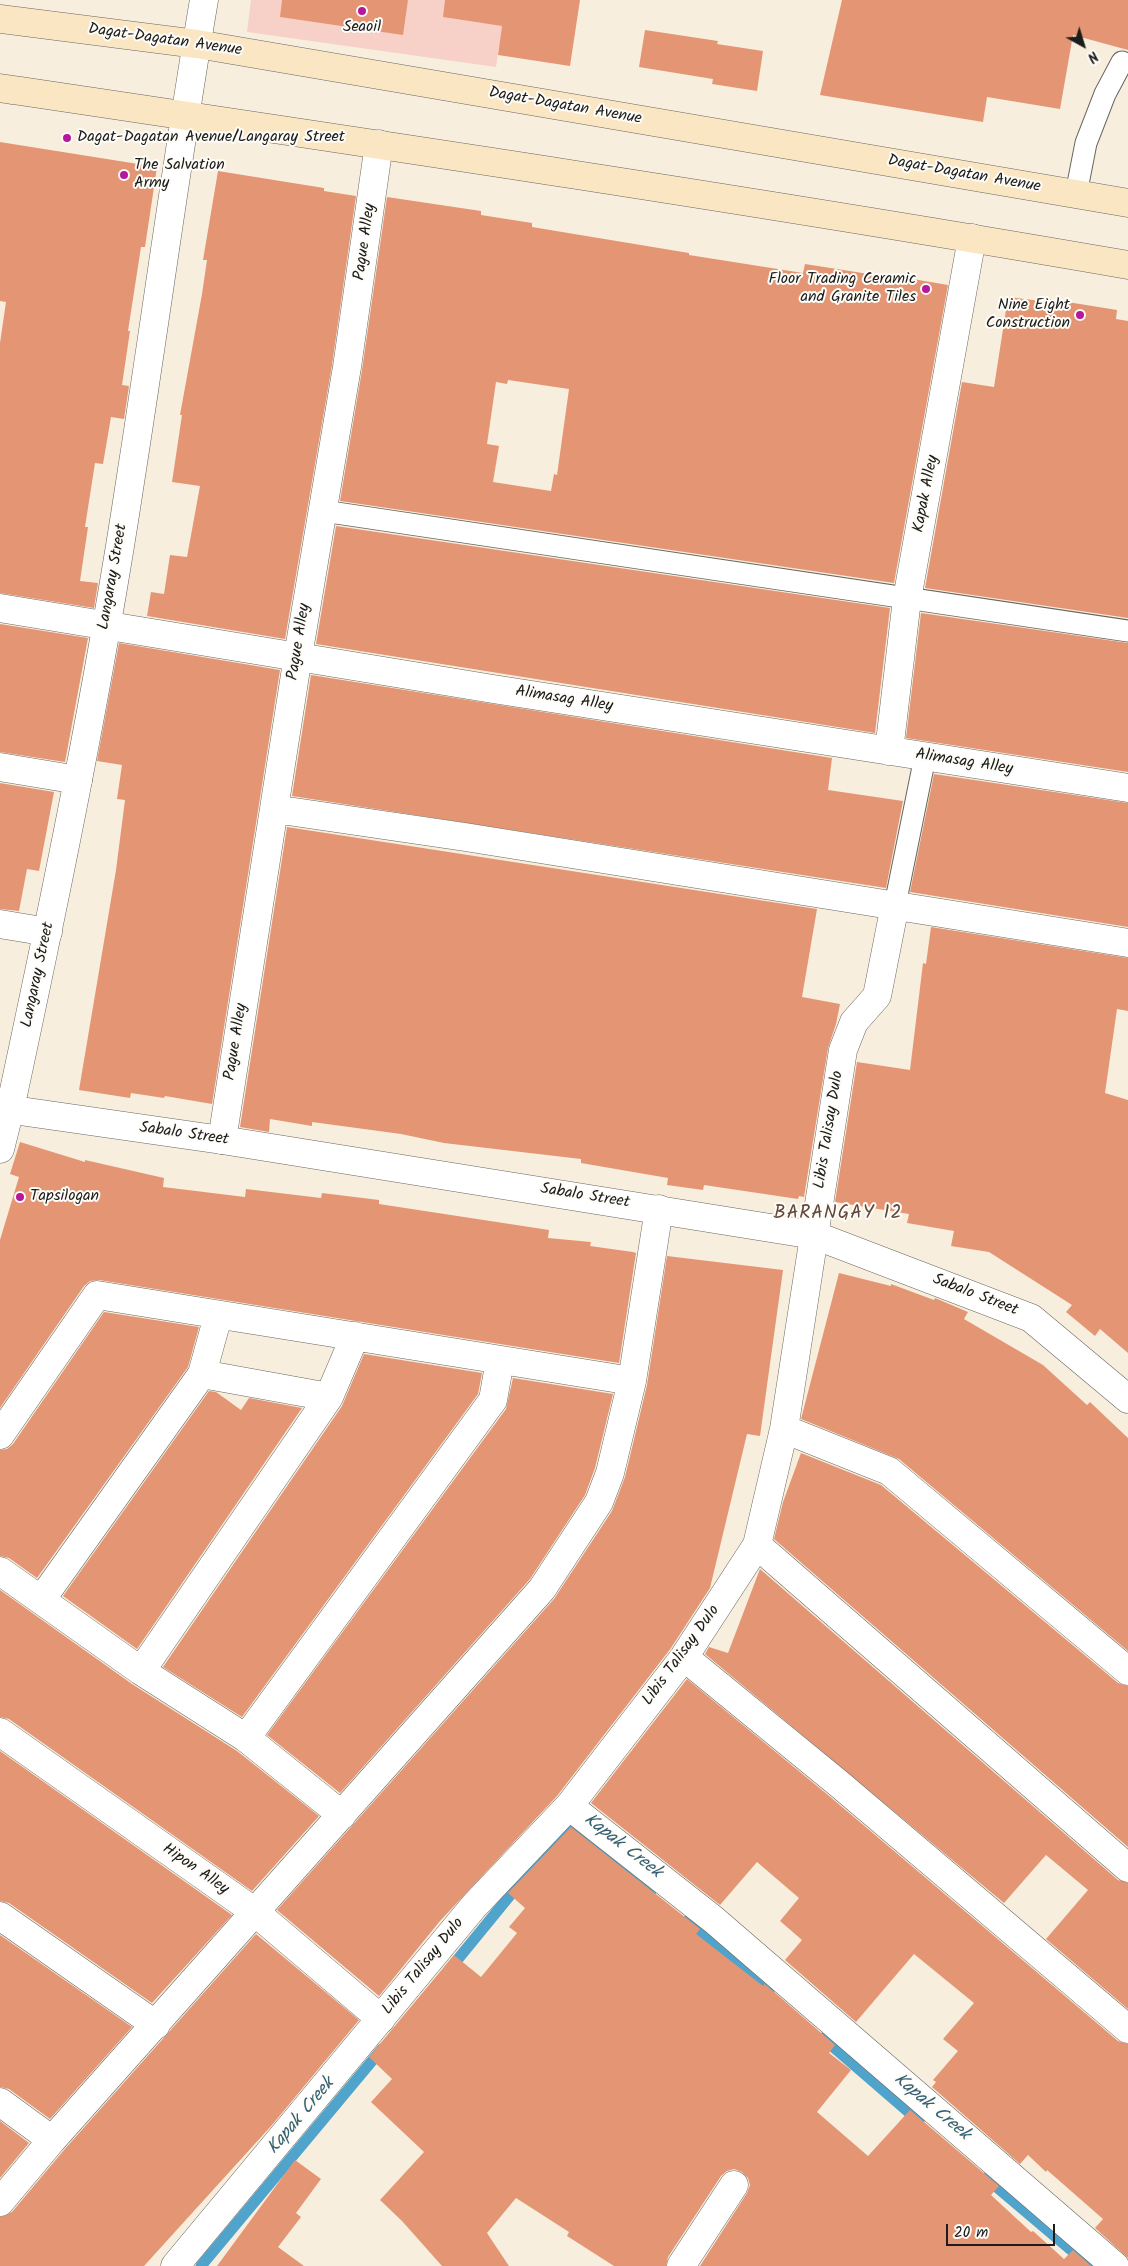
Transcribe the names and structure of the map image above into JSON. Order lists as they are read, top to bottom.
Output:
{
  "streets": {
    "main road": ["Dagat-Dagatan Avenue"],
    "street": [
      "Pague Alley",
      "Kapak Alley",
      "Langaray Street",
      "Alimasag Alley",
      "Libis Talisay Dulo",
      "Sabalo Street",
      "Hipon Alley"
    ]
  },
  "crossings": [
    ["Dagat-Dagatan Avenue", "Langaray Street"],
    ["Pague Alley", "Alimasag Alley"],
    ["Pague Alley", "Sabalo Street"],
    ["Kapak Alley", "Alimasag Alley"],
    ["Langaray Street", "Alimasag Alley"],
    ["Langaray Street", "Sabalo Street"],
    ["Libis Talisay Dulo", "Sabalo Street"],
    ["Libis Talisay Dulo", "Hipon Alley"]
  ],
  "districts": ["BARANGAY 12"],
  "water": ["Kapak Creek"],
  "places": [
    "Seaoil",
    "Dagat-Dagatan Avenue/Langaray Street",
    "The Salvation Army",
    "Floor Trading Ceramic and Granite Tiles",
    "Nine Eight Construction",
    "Tapsilogan"
  ],
  "scale_bar": "20 m",
  "north": "bottom right"
}
